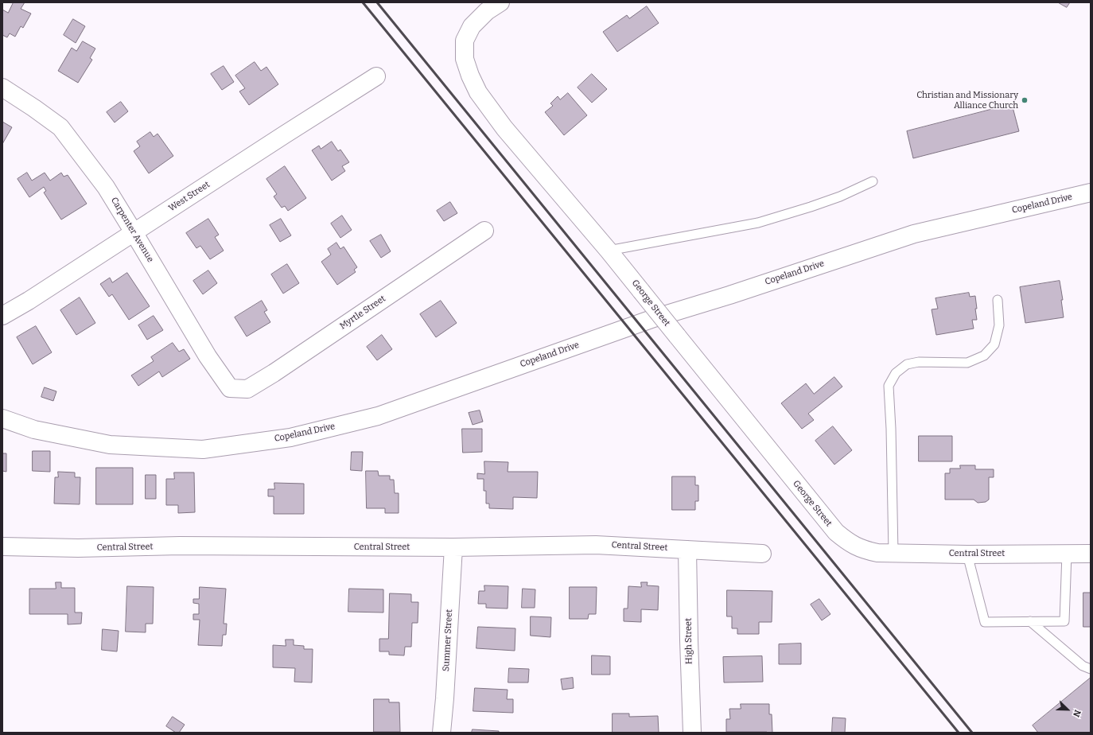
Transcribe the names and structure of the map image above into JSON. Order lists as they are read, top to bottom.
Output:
{
  "streets": {
    "street": [
      "West Street",
      "Copeland Drive",
      "Carpenter Avenue",
      "George Street",
      "Myrtle Street",
      "Central Street",
      "Summer Street",
      "High Street"
    ]
  },
  "crossings": [
    ["West Street", "Carpenter Avenue"],
    ["Carpenter Avenue", "Myrtle Street"],
    ["George Street", "Central Street"],
    ["Central Street", "Summer Street"],
    ["Central Street", "High Street"]
  ],
  "places": ["Christian and Missionary Alliance Church"],
  "north": "bottom right"
}
